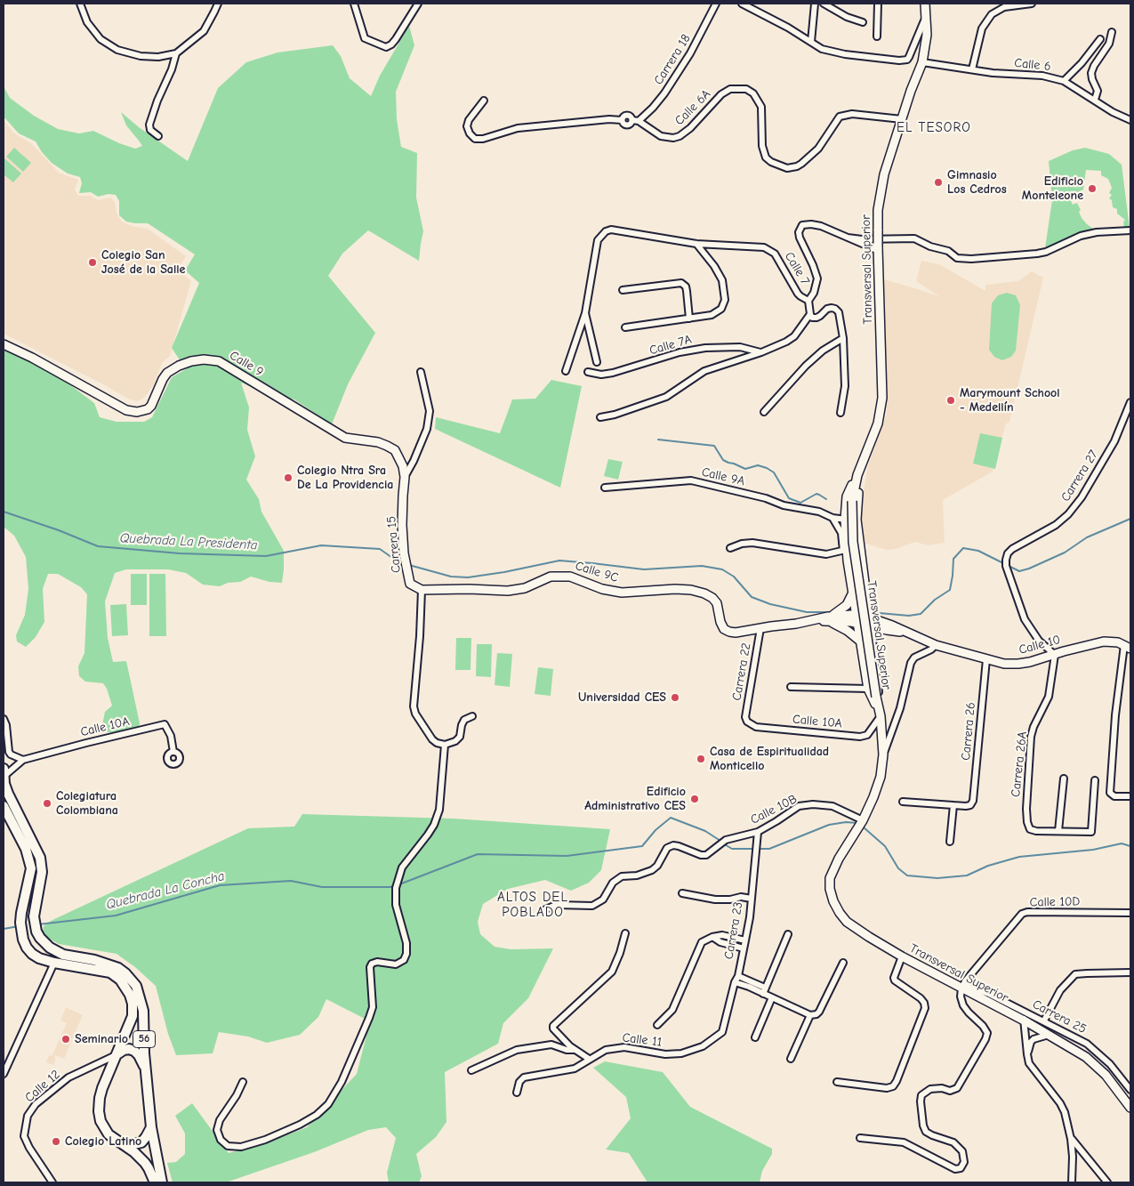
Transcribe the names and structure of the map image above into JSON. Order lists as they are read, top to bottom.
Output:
{
  "streets": {
    "main road": [
      "Transversal Superior",
      "Calle 9",
      "Carrera 15",
      "Calle 9C",
      "Calle 10",
      "56"
    ],
    "street": [
      "Carrera 18",
      "Calle 6",
      "Calle 6A",
      "Calle 7",
      "Calle 7A",
      "Carrera 27",
      "Calle 9A",
      "Carrera 22",
      "Calle 10A",
      "Carrera 26",
      "Carrera 26A",
      "Calle 10B",
      "Calle 10D",
      "Carrera 23",
      "Carrera 25",
      "Calle 11",
      "Calle 12"
    ]
  },
  "crossings": [
    ["Carrera 18", "Calle 6A"],
    ["Calle 6", "Transversal Superior"],
    ["Calle 6A", "Transversal Superior"],
    ["Calle 7", "Transversal Superior"],
    ["Transversal Superior", "Calle 10A"],
    ["Transversal Superior", "Calle 10B"],
    ["Transversal Superior", "Calle 10D"],
    ["Calle 9", "Carrera 15"],
    ["Carrera 27", "Calle 10"],
    ["Carrera 27", "Carrera 26A"],
    ["Carrera 15", "Calle 9C"],
    ["Calle 9C", "Calle 10"],
    ["Calle 10", "Carrera 22"],
    ["Calle 10", "Carrera 26"],
    ["Calle 10", "Carrera 26A"],
    ["Carrera 22", "Calle 10A"],
    ["Calle 10A", "56"],
    ["Calle 10B", "Carrera 23"],
    ["Calle 10D", "Carrera 25"],
    ["Carrera 23", "Calle 11"],
    ["56", "Calle 12"]
  ],
  "districts": ["EL TESORO", "ALTOS DEL POBLADO"],
  "water": ["Quebrada La Presidenta", "Quebrada La Concha"],
  "places": [
    "Gimnasio Los Cedros",
    "Edificio Monteleone",
    "Colegio San José de la Salle",
    "Marymount School - Medellín",
    "Colegio Ntra Sra De La Providencia",
    "Universidad CES",
    "Casa de Espiritualidad Monticello",
    "Edificio Administrativo CES",
    "Colegiatura Colombiana",
    "Seminario",
    "Colegio Latino"
  ]
}
